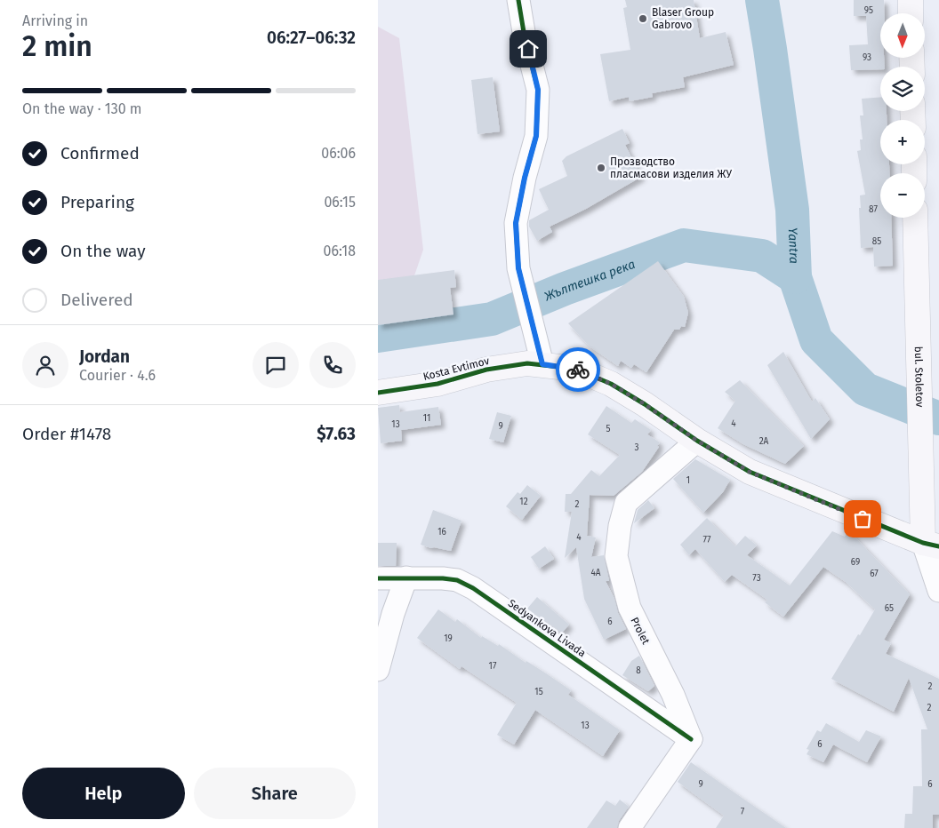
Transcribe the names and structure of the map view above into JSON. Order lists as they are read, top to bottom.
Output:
{
  "streets": {
    "main road": ["Kosta Evtimov", "bul. Stoletov"],
    "street": ["Sedyankova Livada", "Prolet"]
  },
  "crossings": [
    ["Kosta Evtimov", "bul. Stoletov"],
    ["Kosta Evtimov", "Prolet"],
    ["Sedyankova Livada", "Prolet"]
  ],
  "water": ["Yantra", "Жълтешка река"],
  "places": ["Blaser Group Gabrovo", "Прозводство пласмасови изделия ЖУ"],
  "house_numbers": [
    "95",
    "93",
    "87",
    "85",
    "11",
    "4",
    "13",
    "9",
    "5",
    "2А",
    "3",
    "1",
    "12",
    "2",
    "16",
    "4",
    "77",
    "69",
    "4А",
    "67",
    "73",
    "65",
    "6",
    "19",
    "17",
    "8",
    "2",
    "15",
    "2",
    "13",
    "6",
    "9",
    "6",
    "7"
  ],
  "north": "bottom",
  "page": {
    "heading": ["2 min", "Arriving in", "06:27–06:32"],
    "panel": [
      "Jordan",
      "Courier · 4.6",
      "Order #1478",
      "$7.63"
    ],
    "map_buttons": ["+", "−"],
    "bar": "On the way · 130 m",
    "list": [
      ["Confirmed", "06:06"],
      ["Preparing", "06:15"],
      ["On the way", "06:18"],
      "Delivered"
    ],
    "buttons": ["Help", "Share"]
  }
}
